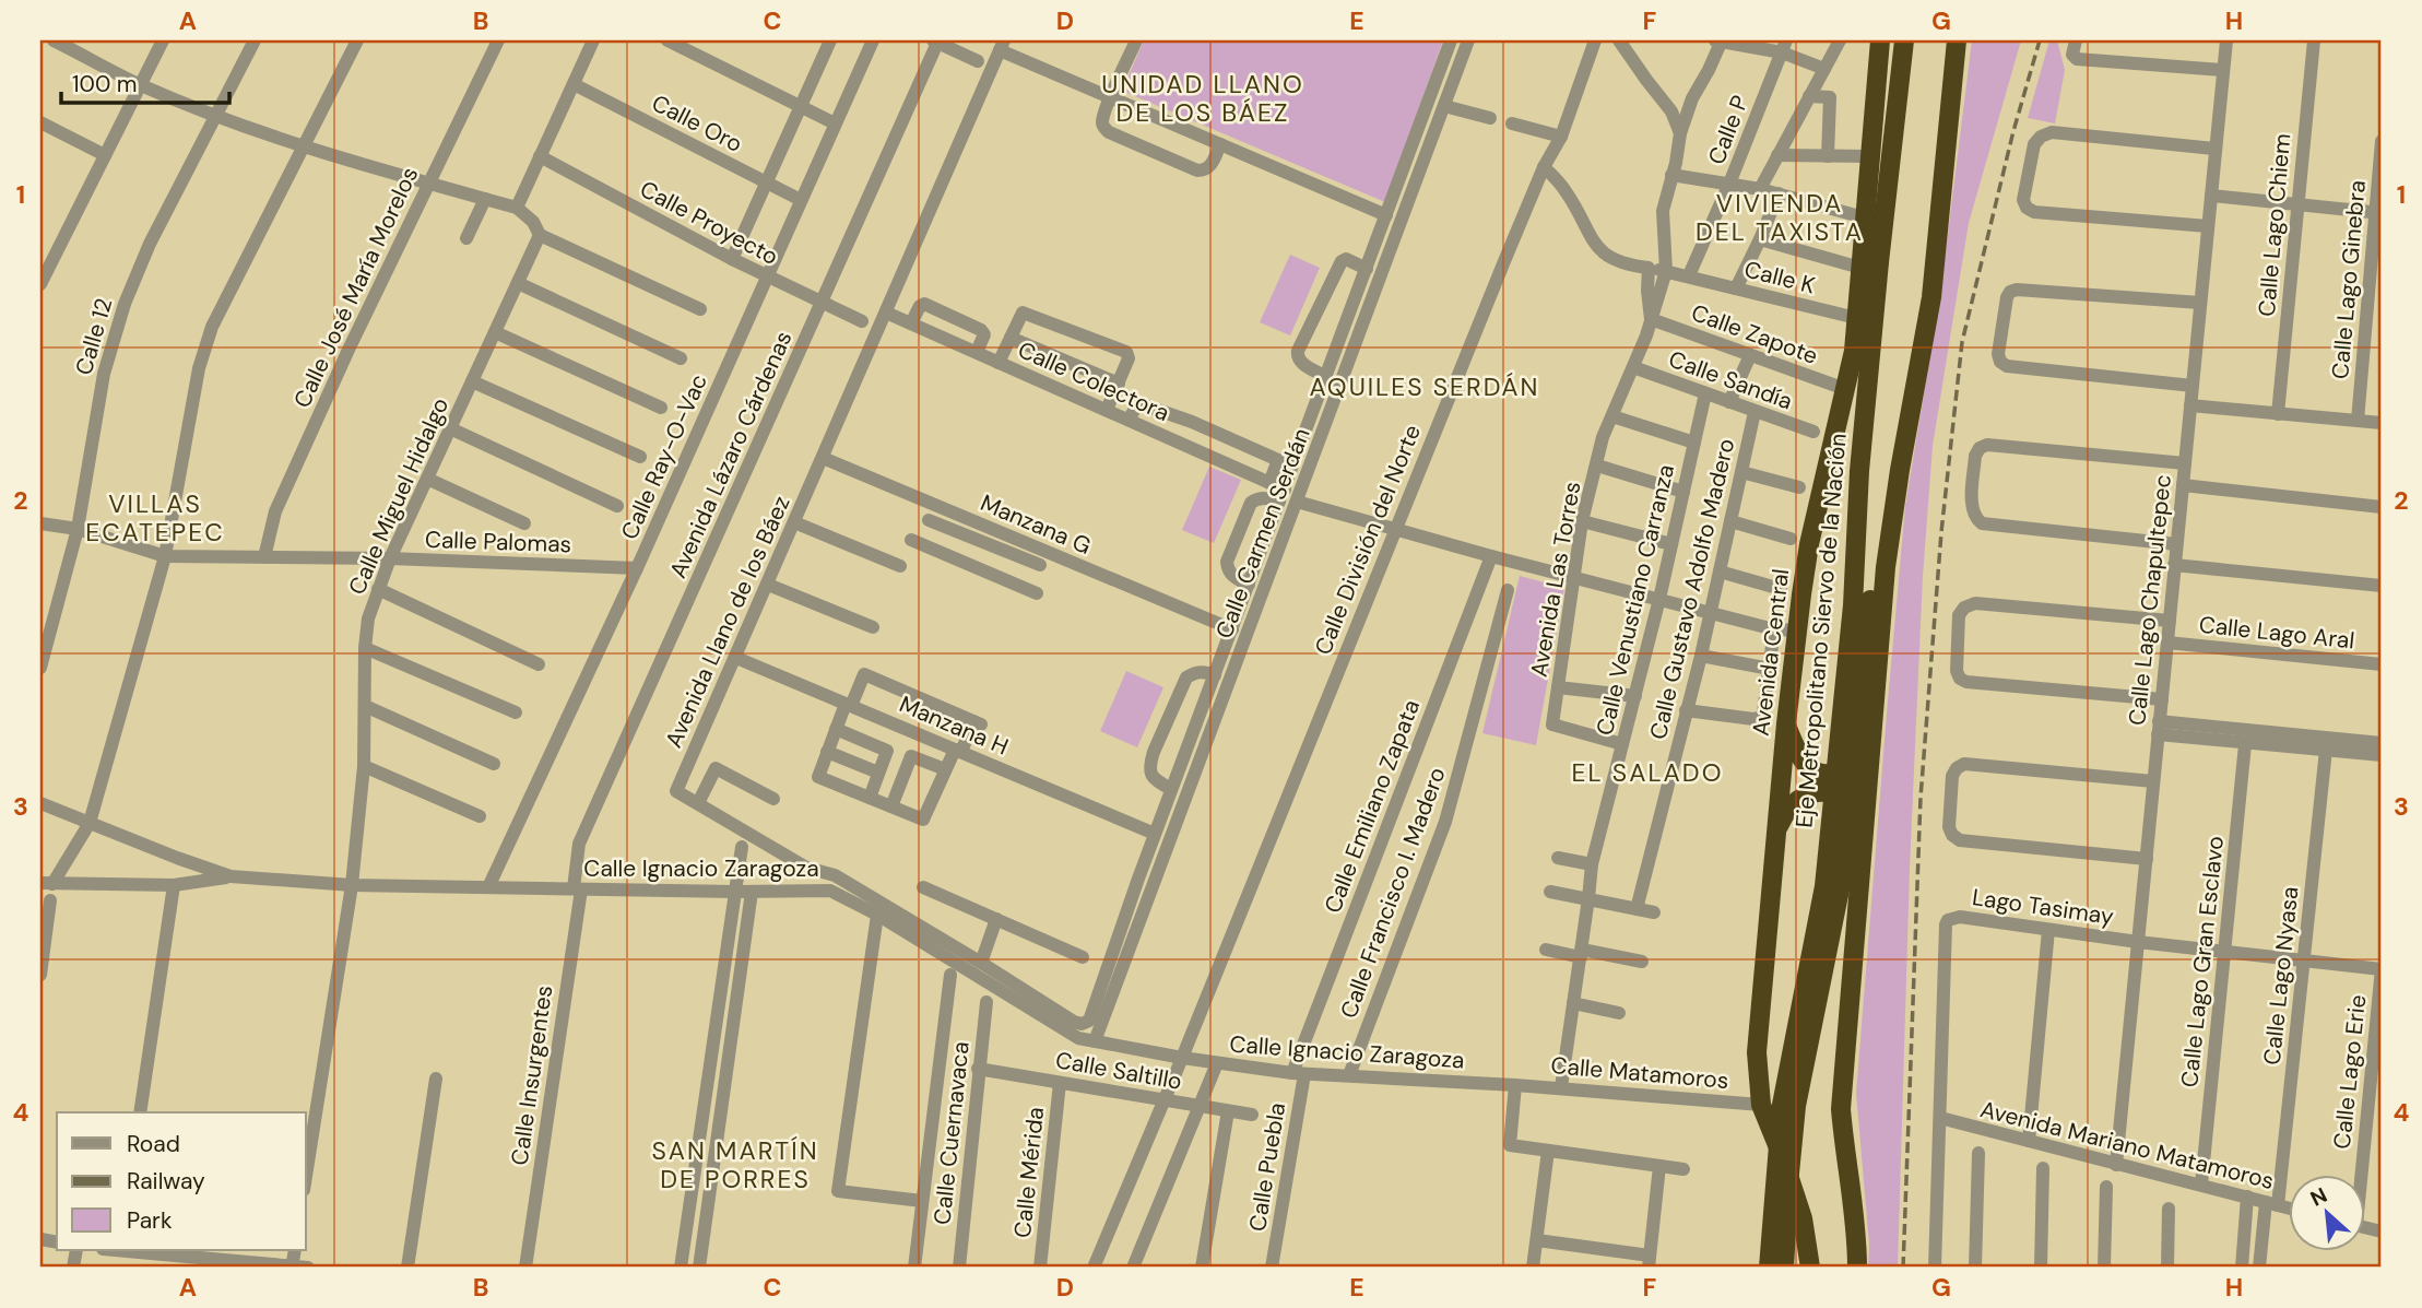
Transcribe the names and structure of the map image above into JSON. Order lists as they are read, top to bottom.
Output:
{
  "streets": {
    "highway": ["Eje Metropolitano Siervo de la Nación", "Avenida Central"],
    "street": [
      "Calle Oro",
      "Calle P",
      "Calle Proyecto",
      "Calle Lago Chiem",
      "Calle K",
      "Calle Lago Ginebra",
      "Calle José María Morelos",
      "Calle Zapote",
      "Calle 12",
      "Calle Sandía",
      "Calle Colectora",
      "Avenida Lázaro Cárdenas",
      "Calle Ray-O-Vac",
      "Calle Miguel Hidalgo",
      "Manzana G",
      "Calle Carmen Serdán",
      "Calle División del Norte",
      "Calle Palomas",
      "Avenida Las Torres",
      "Calle Gustavo Adolfo Madero",
      "Calle Venustiano Carranza",
      "Calle Lago Chapultepec",
      "Avenida Llano de los Báez",
      "Calle Lago Aral",
      "Manzana H",
      "Calle Emiliano Zapata",
      "Calle Ignacio Zaragoza",
      "Calle Francisco I. Madero",
      "Lago Tasimay",
      "Calle Lago Gran Esclavo",
      "Calle Lago Nyasa",
      "Calle Saltillo",
      "Calle Lago Erie",
      "Calle Matamoros",
      "Calle Insurgentes",
      "Calle Cuernavaca",
      "Avenida Mariano Matamoros",
      "Calle Puebla",
      "Calle Mérida"
    ]
  },
  "crossings": [
    ["Calle Oro", "Calle Ray-O-Vac"],
    ["Calle P", "Calle K"],
    ["Calle Proyecto", "Avenida Lázaro Cárdenas"],
    ["Calle Proyecto", "Calle Ray-O-Vac"],
    ["Calle K", "Calle División del Norte"],
    ["Calle K", "Avenida Las Torres"],
    ["Calle K", "Avenida Central"],
    ["Calle José María Morelos", "Calle Palomas"],
    ["Calle Zapote", "Avenida Las Torres"],
    ["Calle Zapote", "Avenida Central"],
    ["Calle 12", "Calle Palomas"],
    ["Calle Sandía", "Avenida Las Torres"],
    ["Calle Sandía", "Calle Gustavo Adolfo Madero"],
    ["Calle Sandía", "Calle Venustiano Carranza"],
    ["Calle Colectora", "Calle Carmen Serdán"],
    ["Calle Colectora", "Avenida Llano de los Báez"],
    ["Avenida Lázaro Cárdenas", "Calle Ignacio Zaragoza"],
    ["Avenida Lázaro Cárdenas", "Calle Insurgentes"],
    ["Calle Ray-O-Vac", "Calle Palomas"],
    ["Calle Ray-O-Vac", "Calle Ignacio Zaragoza"],
    ["Calle Miguel Hidalgo", "Calle Palomas"],
    ["Calle Miguel Hidalgo", "Calle Ignacio Zaragoza"],
    ["Manzana G", "Calle Carmen Serdán"],
    ["Manzana G", "Avenida Llano de los Báez"],
    ["Calle Carmen Serdán", "Avenida Llano de los Báez"],
    ["Calle Carmen Serdán", "Manzana H"],
    ["Calle Carmen Serdán", "Calle Ignacio Zaragoza"],
    ["Calle División del Norte", "Calle Ignacio Zaragoza"],
    ["Calle División del Norte", "Calle Saltillo"],
    ["Avenida Las Torres", "Calle Venustiano Carranza"],
    ["Calle Venustiano Carranza", "Calle Matamoros"],
    ["Calle Lago Chapultepec", "Calle Lago Aral"],
    ["Calle Lago Chapultepec", "Lago Tasimay"],
    ["Calle Lago Chapultepec", "Avenida Mariano Matamoros"],
    ["Avenida Llano de los Báez", "Manzana H"],
    ["Eje Metropolitano Siervo de la Nación", "Avenida Central"],
    ["Avenida Central", "Calle Matamoros"],
    ["Calle Emiliano Zapata", "Calle Ignacio Zaragoza"],
    ["Calle Emiliano Zapata", "Calle Puebla"],
    ["Calle Ignacio Zaragoza", "Calle Francisco I. Madero"],
    ["Calle Ignacio Zaragoza", "Calle Matamoros"],
    ["Calle Ignacio Zaragoza", "Calle Insurgentes"],
    ["Calle Ignacio Zaragoza", "Calle Puebla"],
    ["Lago Tasimay", "Calle Lago Gran Esclavo"],
    ["Lago Tasimay", "Calle Lago Nyasa"],
    ["Lago Tasimay", "Calle Lago Erie"],
    ["Lago Tasimay", "Avenida Mariano Matamoros"],
    ["Calle Lago Gran Esclavo", "Avenida Mariano Matamoros"],
    ["Calle Lago Nyasa", "Avenida Mariano Matamoros"],
    ["Calle Saltillo", "Calle Cuernavaca"],
    ["Calle Saltillo", "Calle Mérida"]
  ],
  "districts": [
    "UNIDAD LLANO DE LOS BÁEZ",
    "VIVIENDA DEL TAXISTA",
    "AQUILES SERDÁN",
    "VILLAS ECATEPEC",
    "EL SALADO",
    "SAN MARTÍN DE PORRES"
  ],
  "legend": ["Road", "Railway", "Park"],
  "scale_bar": "100 m",
  "north": "top left",
  "grid": {
    "columns": [
      "A",
      "B",
      "C",
      "D",
      "E",
      "F",
      "G",
      "H"
    ],
    "rows": [
      "1",
      "2",
      "3",
      "4"
    ]
  }
}
